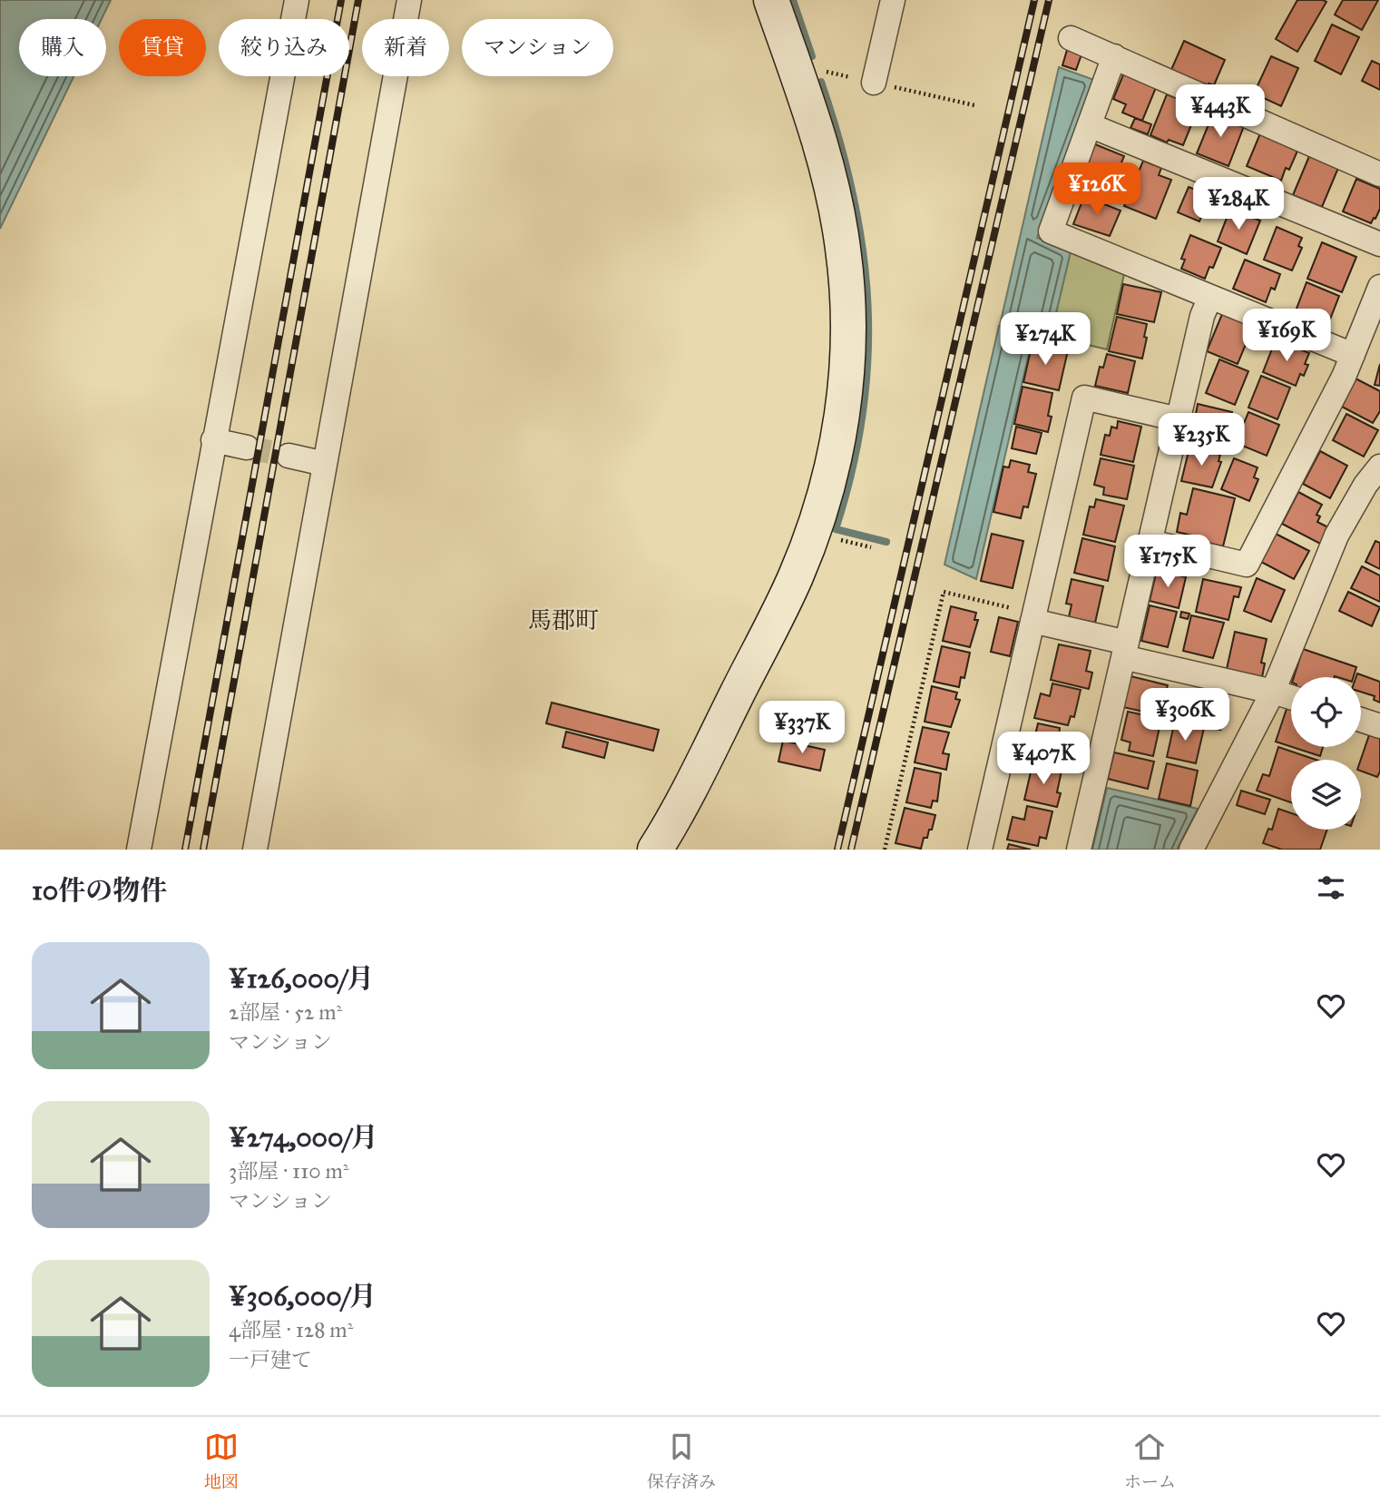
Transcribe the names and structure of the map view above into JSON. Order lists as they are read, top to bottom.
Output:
{
  "districts": ["馬郡町"],
  "page": {
    "chip": [
      "購入",
      "賃貸",
      "絞り込み",
      "新着",
      "マンション"
    ],
    "price": [
      "¥443K",
      "¥126K",
      "¥284K",
      "¥169K",
      "¥274K",
      "¥235K",
      "¥175K",
      "¥306K",
      "¥337K",
      "¥407K"
    ],
    "heading": "10件の物件",
    "list": [
      {
        "name": "¥126,000/月",
        "note": "2部屋 · 52 m² · マンション"
      },
      {
        "name": "¥274,000/月",
        "note": "3部屋 · 110 m² · マンション"
      },
      {
        "name": "¥306,000/月",
        "note": "4部屋 · 128 m² · 一戸建て"
      }
    ],
    "tabs": ["地図", "保存済み", "ホーム"]
  }
}
